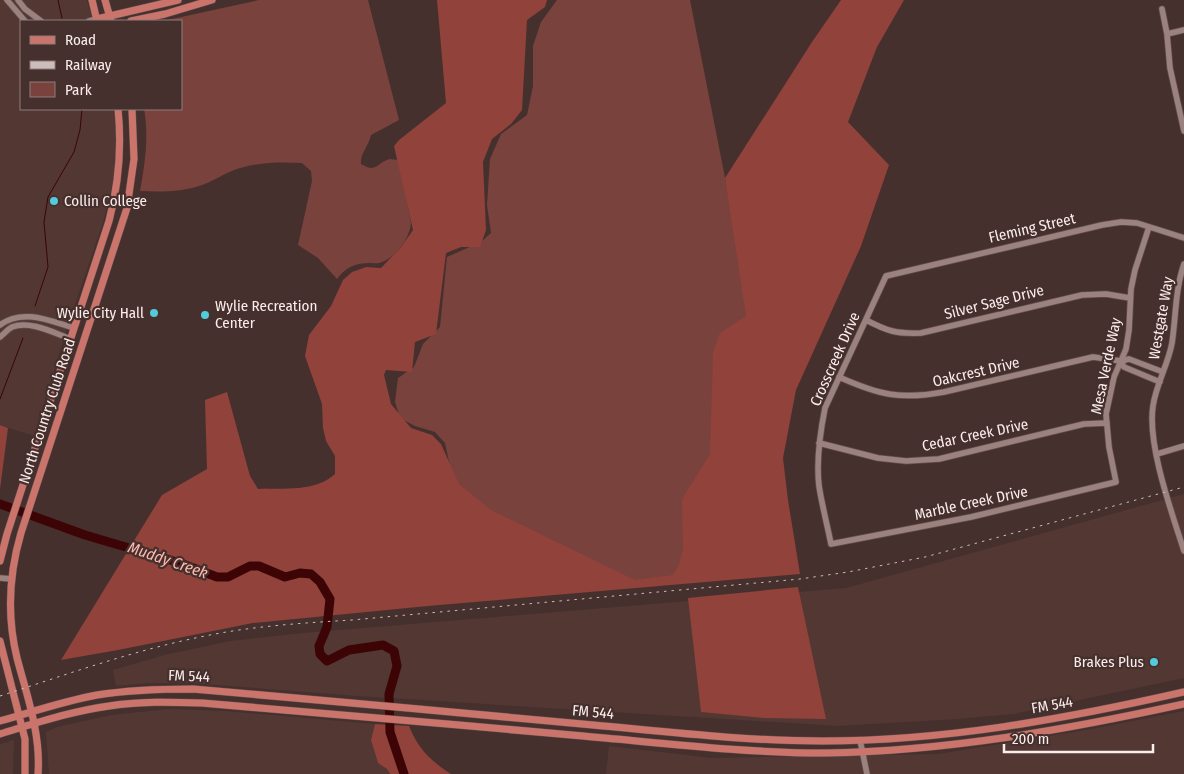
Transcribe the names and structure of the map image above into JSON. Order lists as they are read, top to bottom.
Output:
{
  "streets": {
    "main road": ["North Country Club Road", "FM 544"],
    "street": [
      "Fleming Street",
      "Silver Sage Drive",
      "Westgate Way",
      "Crosscreek Drive",
      "Mesa Verde Way",
      "Oakcrest Drive",
      "Cedar Creek Drive",
      "Marble Creek Drive"
    ]
  },
  "crossings": [
    ["Fleming Street", "Crosscreek Drive"],
    ["Fleming Street", "Mesa Verde Way"],
    ["Silver Sage Drive", "Crosscreek Drive"],
    ["Silver Sage Drive", "Mesa Verde Way"],
    ["Westgate Way", "Oakcrest Drive"],
    ["Crosscreek Drive", "Oakcrest Drive"],
    ["Crosscreek Drive", "Cedar Creek Drive"],
    ["Crosscreek Drive", "Marble Creek Drive"],
    ["Mesa Verde Way", "Oakcrest Drive"],
    ["Mesa Verde Way", "Cedar Creek Drive"],
    ["Mesa Verde Way", "Marble Creek Drive"],
    ["North Country Club Road", "FM 544"]
  ],
  "water": ["Muddy Creek"],
  "places": [
    "Collin College",
    "Wylie City Hall",
    "Wylie Recreation Center",
    "Brakes Plus"
  ],
  "legend": ["Road", "Railway", "Park"],
  "scale_bar": "200 m"
}
